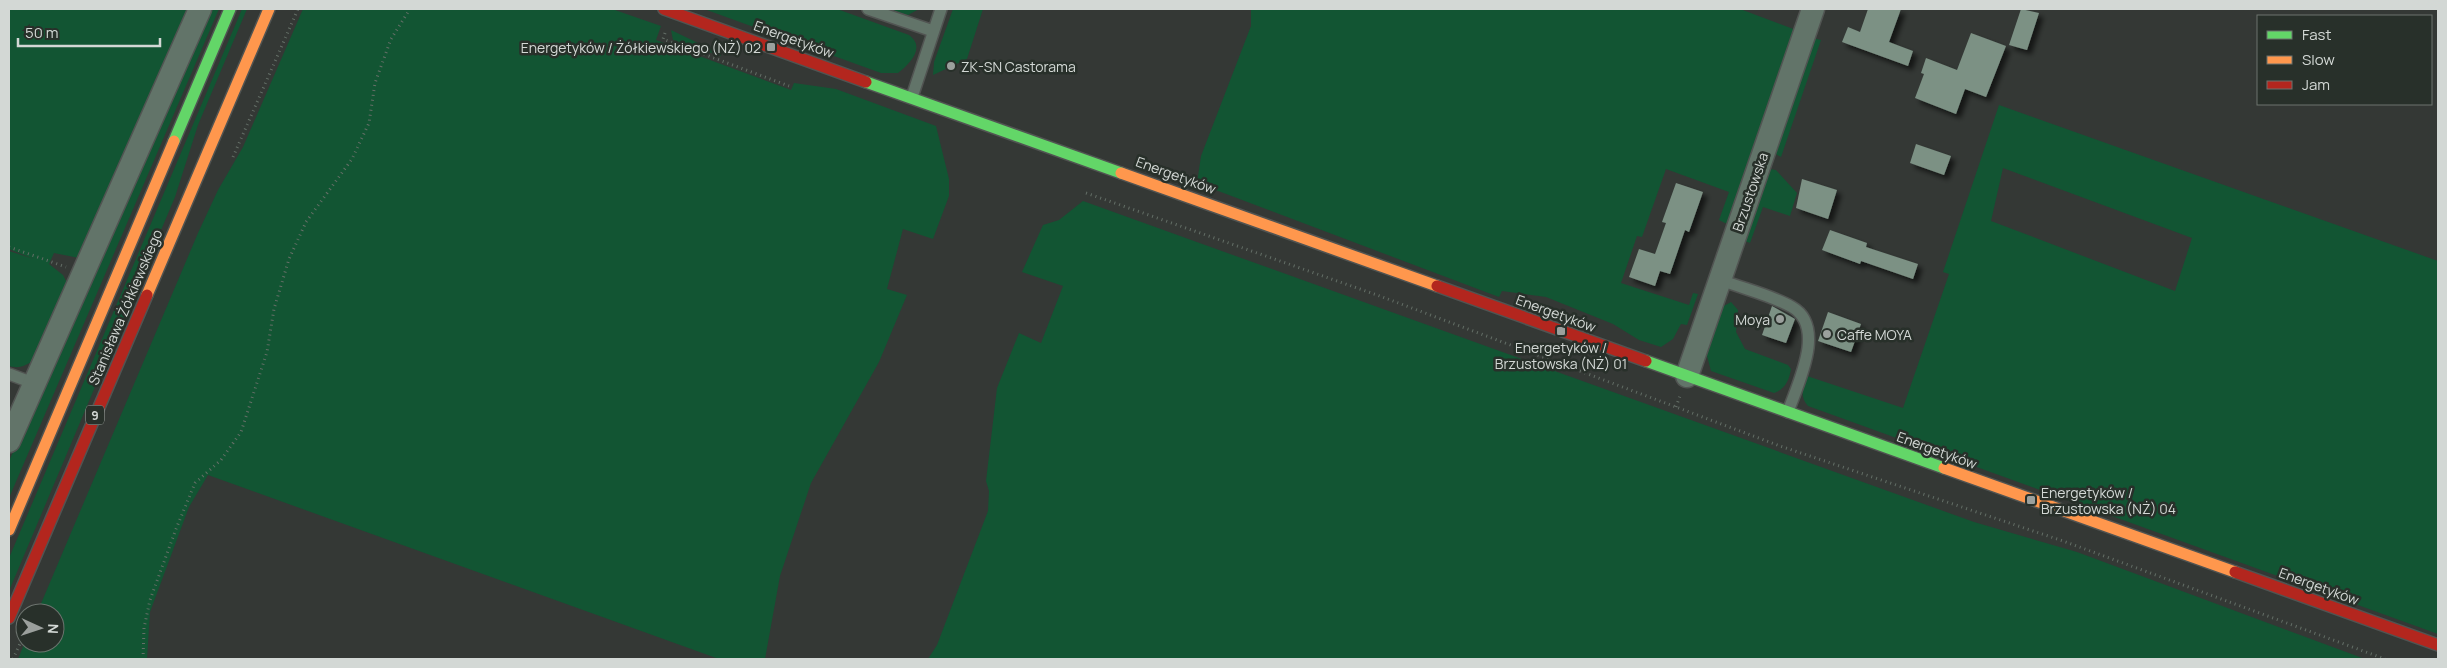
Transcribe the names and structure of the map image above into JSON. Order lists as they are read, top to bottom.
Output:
{
  "streets": {
    "main road": ["Energetyków", "Stanisława Żółkiewskiego", "9"],
    "street": ["Brzustowska"]
  },
  "crossings": [
    ["Energetyków", "Brzustowska"]
  ],
  "places": {
    "transit": ["Energetyków / Żółkiewskiego (NŻ) 02", "Energetyków / Brzustowska (NŻ) 01", "Energetyków / Brzustowska (NŻ) 04"],
    "other": ["ZK-SN Castorama", "Moya", "Caffe MOYA"]
  },
  "legend": ["Fast", "Slow", "Jam"],
  "scale_bar": "50 m",
  "north": "right"
}
